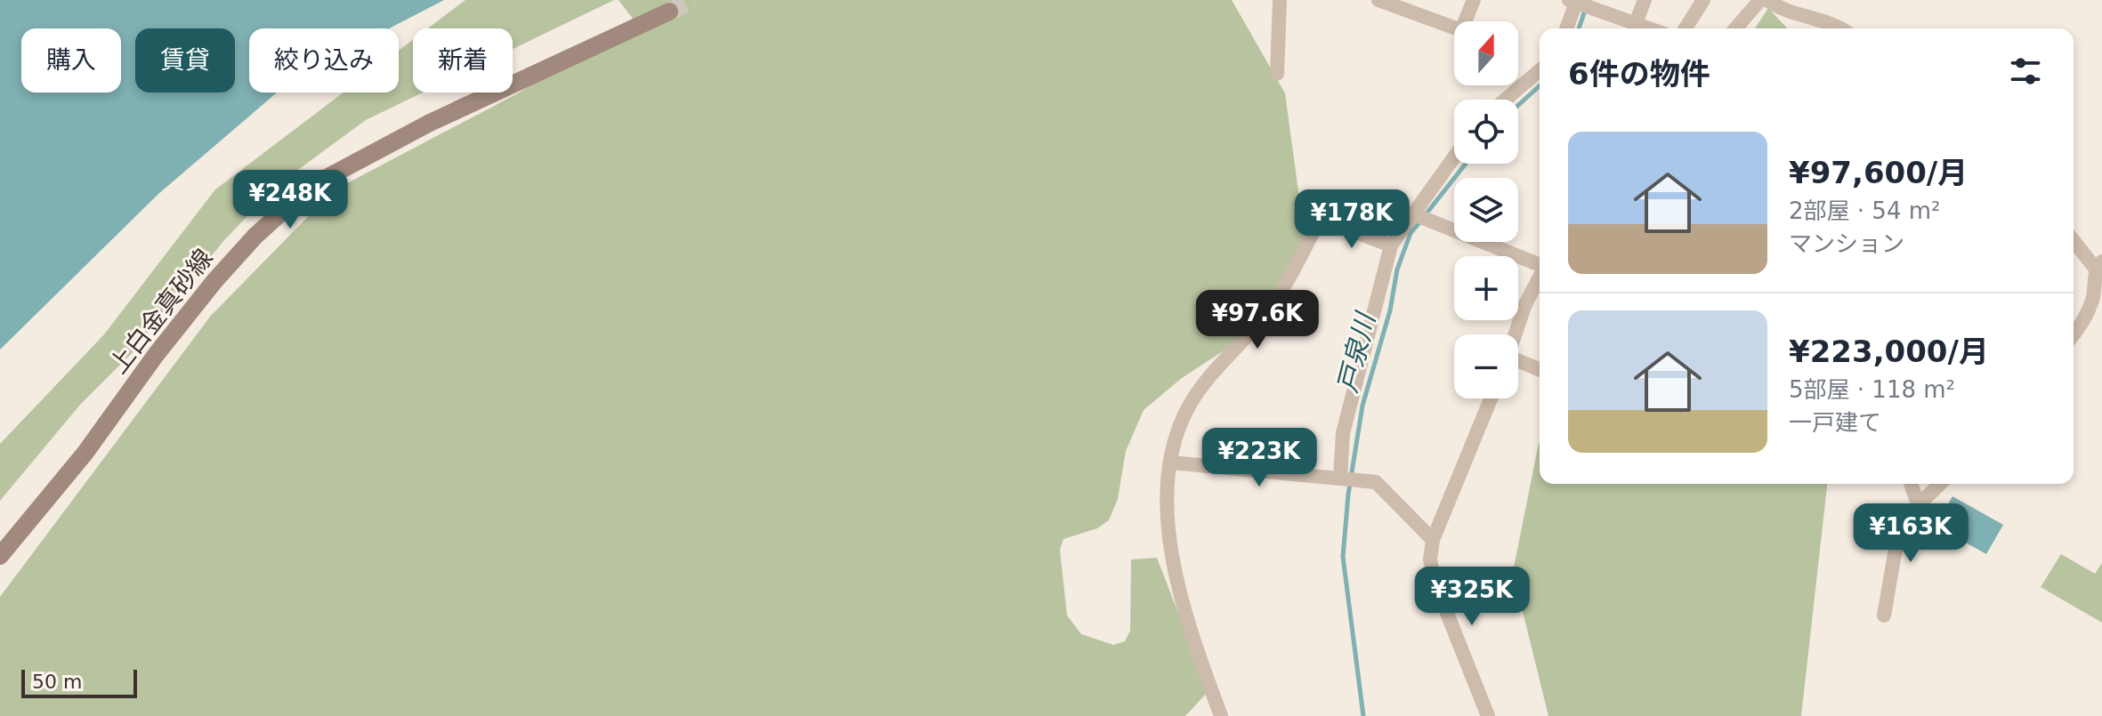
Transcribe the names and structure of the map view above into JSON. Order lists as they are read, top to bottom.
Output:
{
  "streets": {
    "main road": ["上白金真砂線"]
  },
  "water": ["戸泉川"],
  "scale_bar": "50 m",
  "north": "top",
  "page": {
    "map_buttons": ["+", "−"],
    "chip": [
      "購入",
      "賃貸",
      "絞り込み",
      "新着"
    ],
    "heading": "6件の物件",
    "list": [
      {
        "name": "¥97,600/月",
        "note": "2部屋 · 54 m² · マンション"
      },
      {
        "name": "¥223,000/月",
        "note": "5部屋 · 118 m² · 一戸建て"
      }
    ],
    "price": [
      "¥248K",
      "¥178K",
      "¥97.6K",
      "¥223K",
      "¥163K",
      "¥325K"
    ],
    "scale": "50 m"
  }
}
